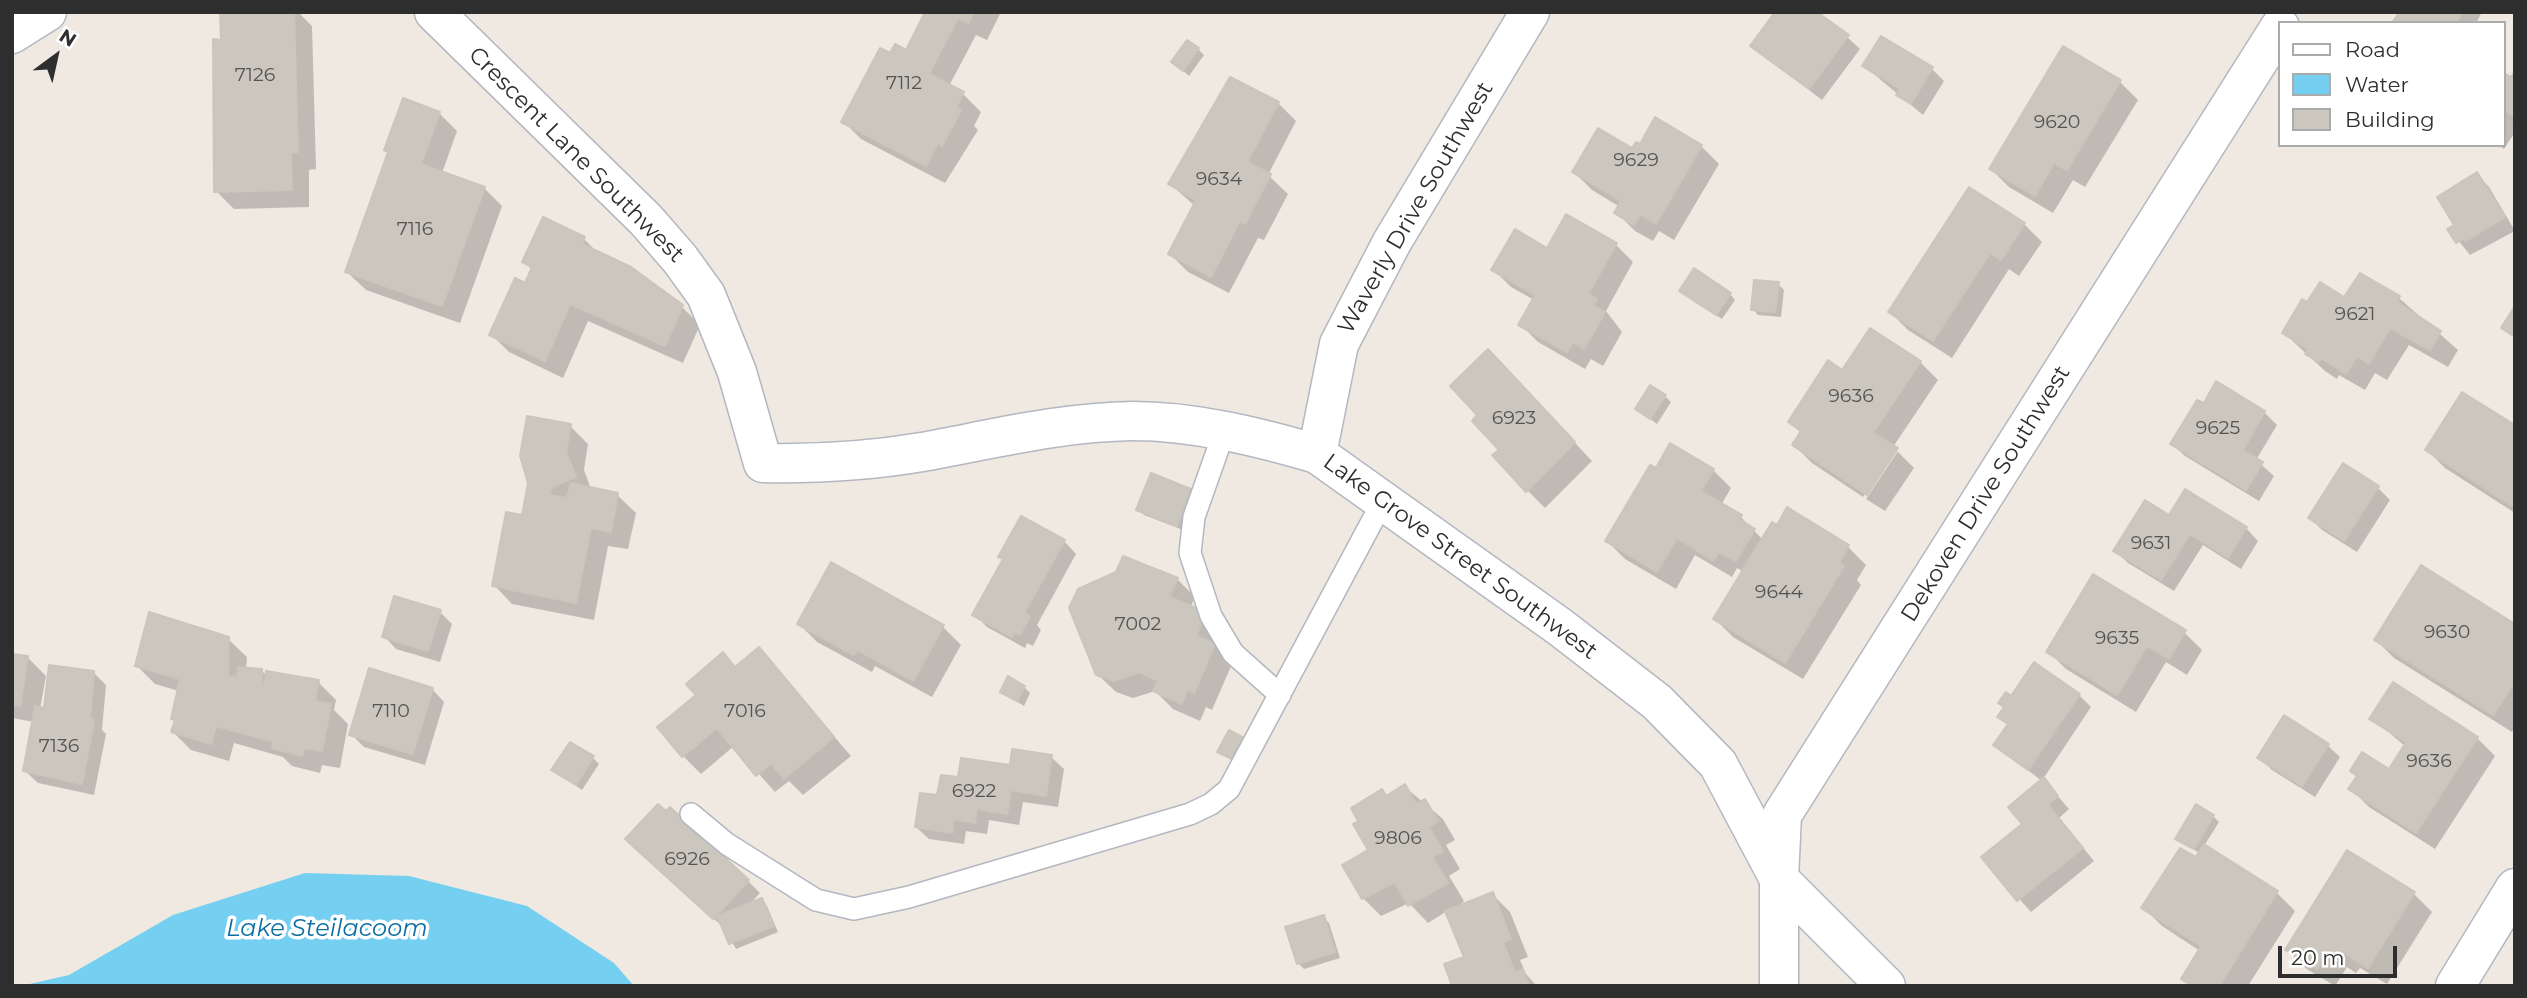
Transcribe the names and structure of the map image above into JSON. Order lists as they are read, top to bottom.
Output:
{
  "streets": {
    "street": [
      "Crescent Lane Southwest",
      "Waverly Drive Southwest",
      "Dekoven Drive Southwest",
      "Lake Grove Street Southwest"
    ]
  },
  "crossings": [
    ["Crescent Lane Southwest", "Lake Grove Street Southwest"],
    ["Waverly Drive Southwest", "Lake Grove Street Southwest"],
    ["Dekoven Drive Southwest", "Lake Grove Street Southwest"]
  ],
  "water": ["Lake Steilacoom"],
  "house_numbers": [
    "7126",
    "7112",
    "9620",
    "9629",
    "9634",
    "7116",
    "9621",
    "9636",
    "6923",
    "9625",
    "9631",
    "9644",
    "7002",
    "9630",
    "9635",
    "7110",
    "7016",
    "7136",
    "9636",
    "6922",
    "9806",
    "6926"
  ],
  "legend": ["Road", "Water", "Building"],
  "scale_bar": "20 m",
  "north": "top right"
}
